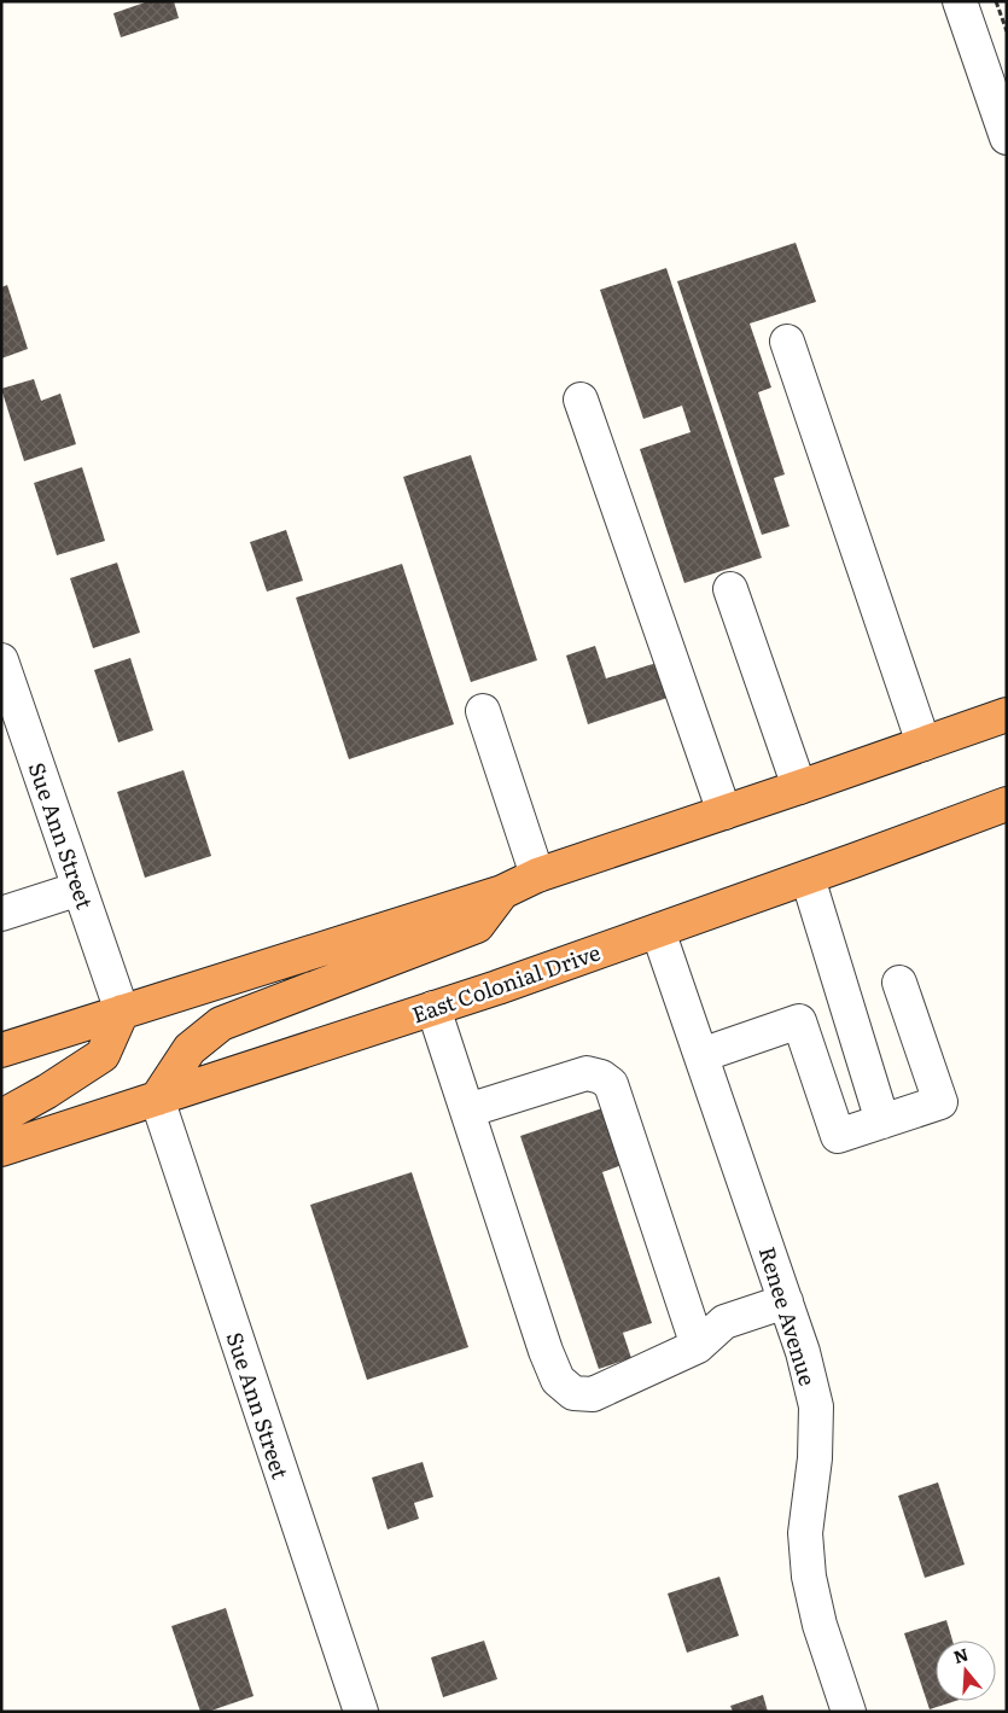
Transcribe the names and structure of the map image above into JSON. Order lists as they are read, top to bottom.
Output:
{
  "streets": {
    "highway": ["East Colonial Drive"],
    "street": ["Sue Ann Street", "Renee Avenue"]
  },
  "crossings": [
    ["Sue Ann Street", "East Colonial Drive"],
    ["East Colonial Drive", "Renee Avenue"]
  ],
  "north": "top"
}
